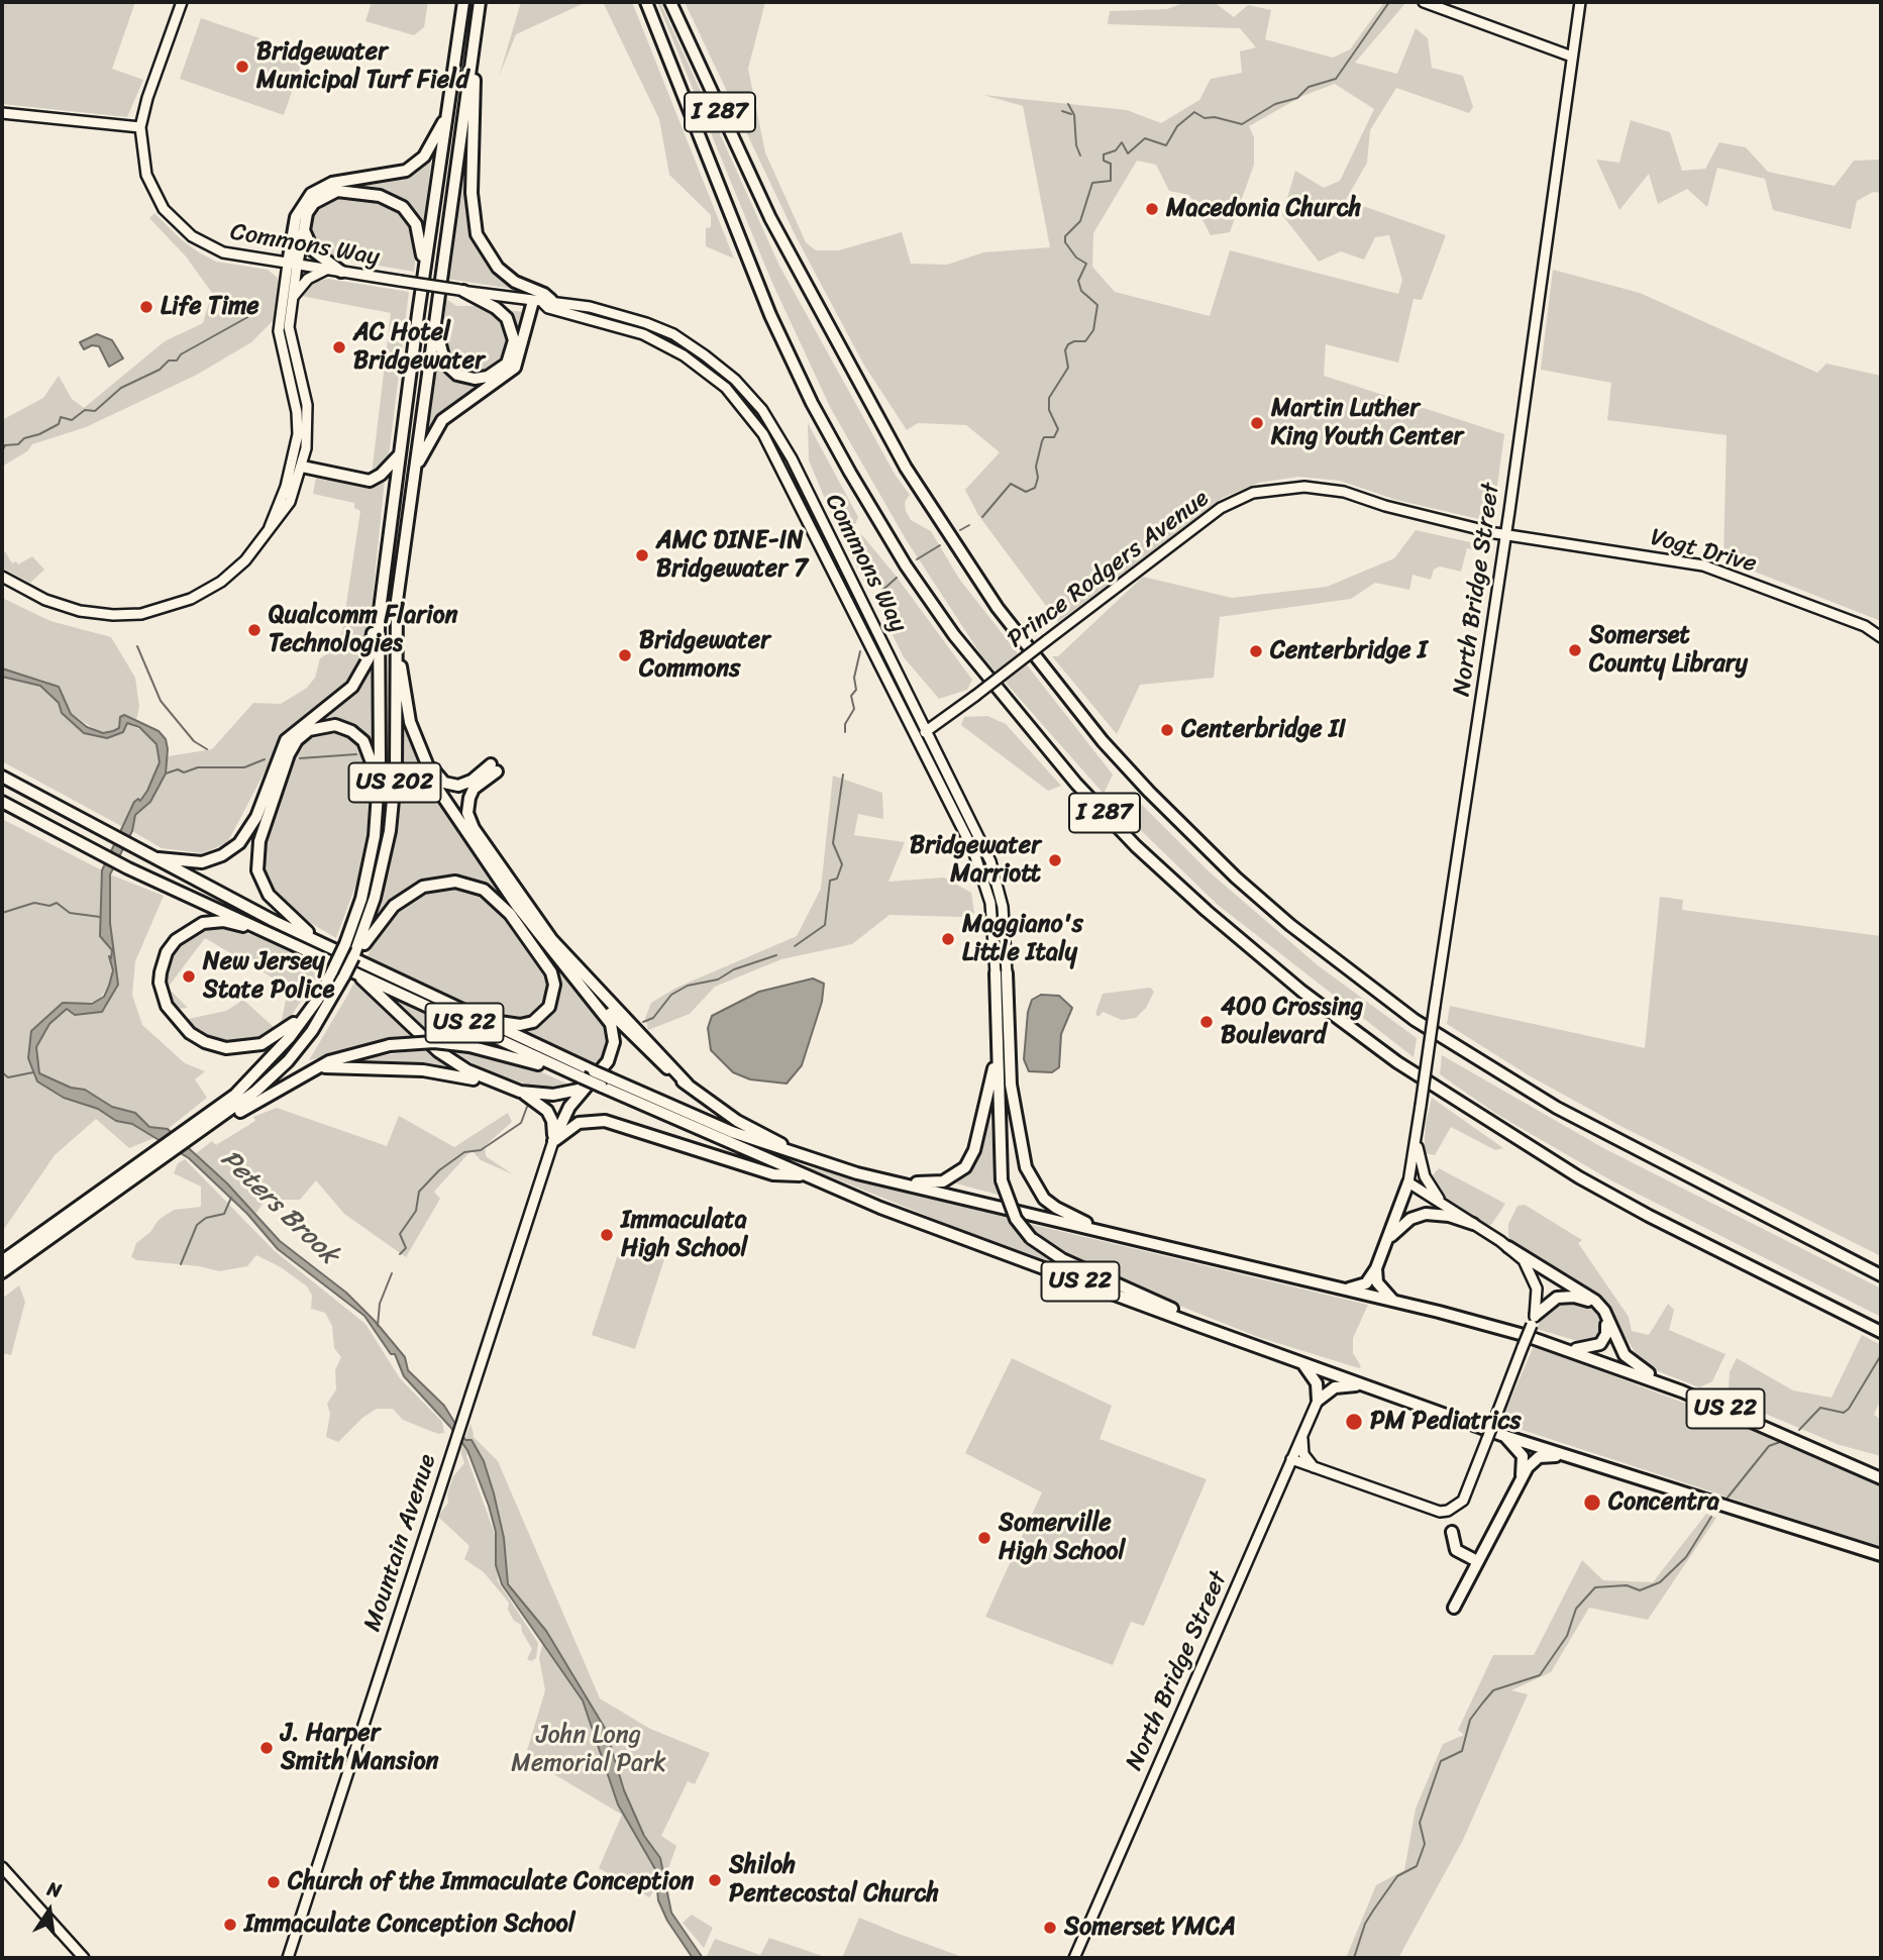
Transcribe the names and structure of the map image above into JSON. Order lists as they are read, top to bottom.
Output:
{
  "streets": {
    "highway": ["I 287", "US 202", "US 22"],
    "street": [
      "Commons Way",
      "Vogt Drive",
      "Prince Rodgers Avenue",
      "North Bridge Street",
      "Mountain Avenue"
    ]
  },
  "crossings": [
    ["Commons Way", "Prince Rodgers Avenue"],
    ["Vogt Drive", "Prince Rodgers Avenue"],
    ["Vogt Drive", "North Bridge Street"],
    ["Prince Rodgers Avenue", "North Bridge Street"],
    ["US 202", "US 22"]
  ],
  "water": ["Peters Brook"],
  "parks": ["John Long Memorial Park"],
  "places": [
    "Bridgewater Municipal Turf Field",
    "Macedonia Church",
    "Life Time",
    "AC Hotel Bridgewater",
    "Martin Luther King Youth Center",
    "AMC DINE-IN Bridgewater 7",
    "Qualcomm Flarion Technologies",
    "Somerset County Library",
    "Centerbridge I",
    "Bridgewater Commons",
    "Centerbridge II",
    "Bridgewater Marriott",
    "Maggiano's Little Italy",
    "New Jersey State Police",
    "400 Crossing Boulevard",
    "Immaculata High School",
    "PM Pediatrics",
    "Concentra",
    "Somerville High School",
    "J. Harper Smith Mansion",
    "Shiloh Pentecostal Church",
    "Church of the Immaculate Conception",
    "Immaculate Conception School",
    "Somerset YMCA"
  ],
  "north": "top"
}
